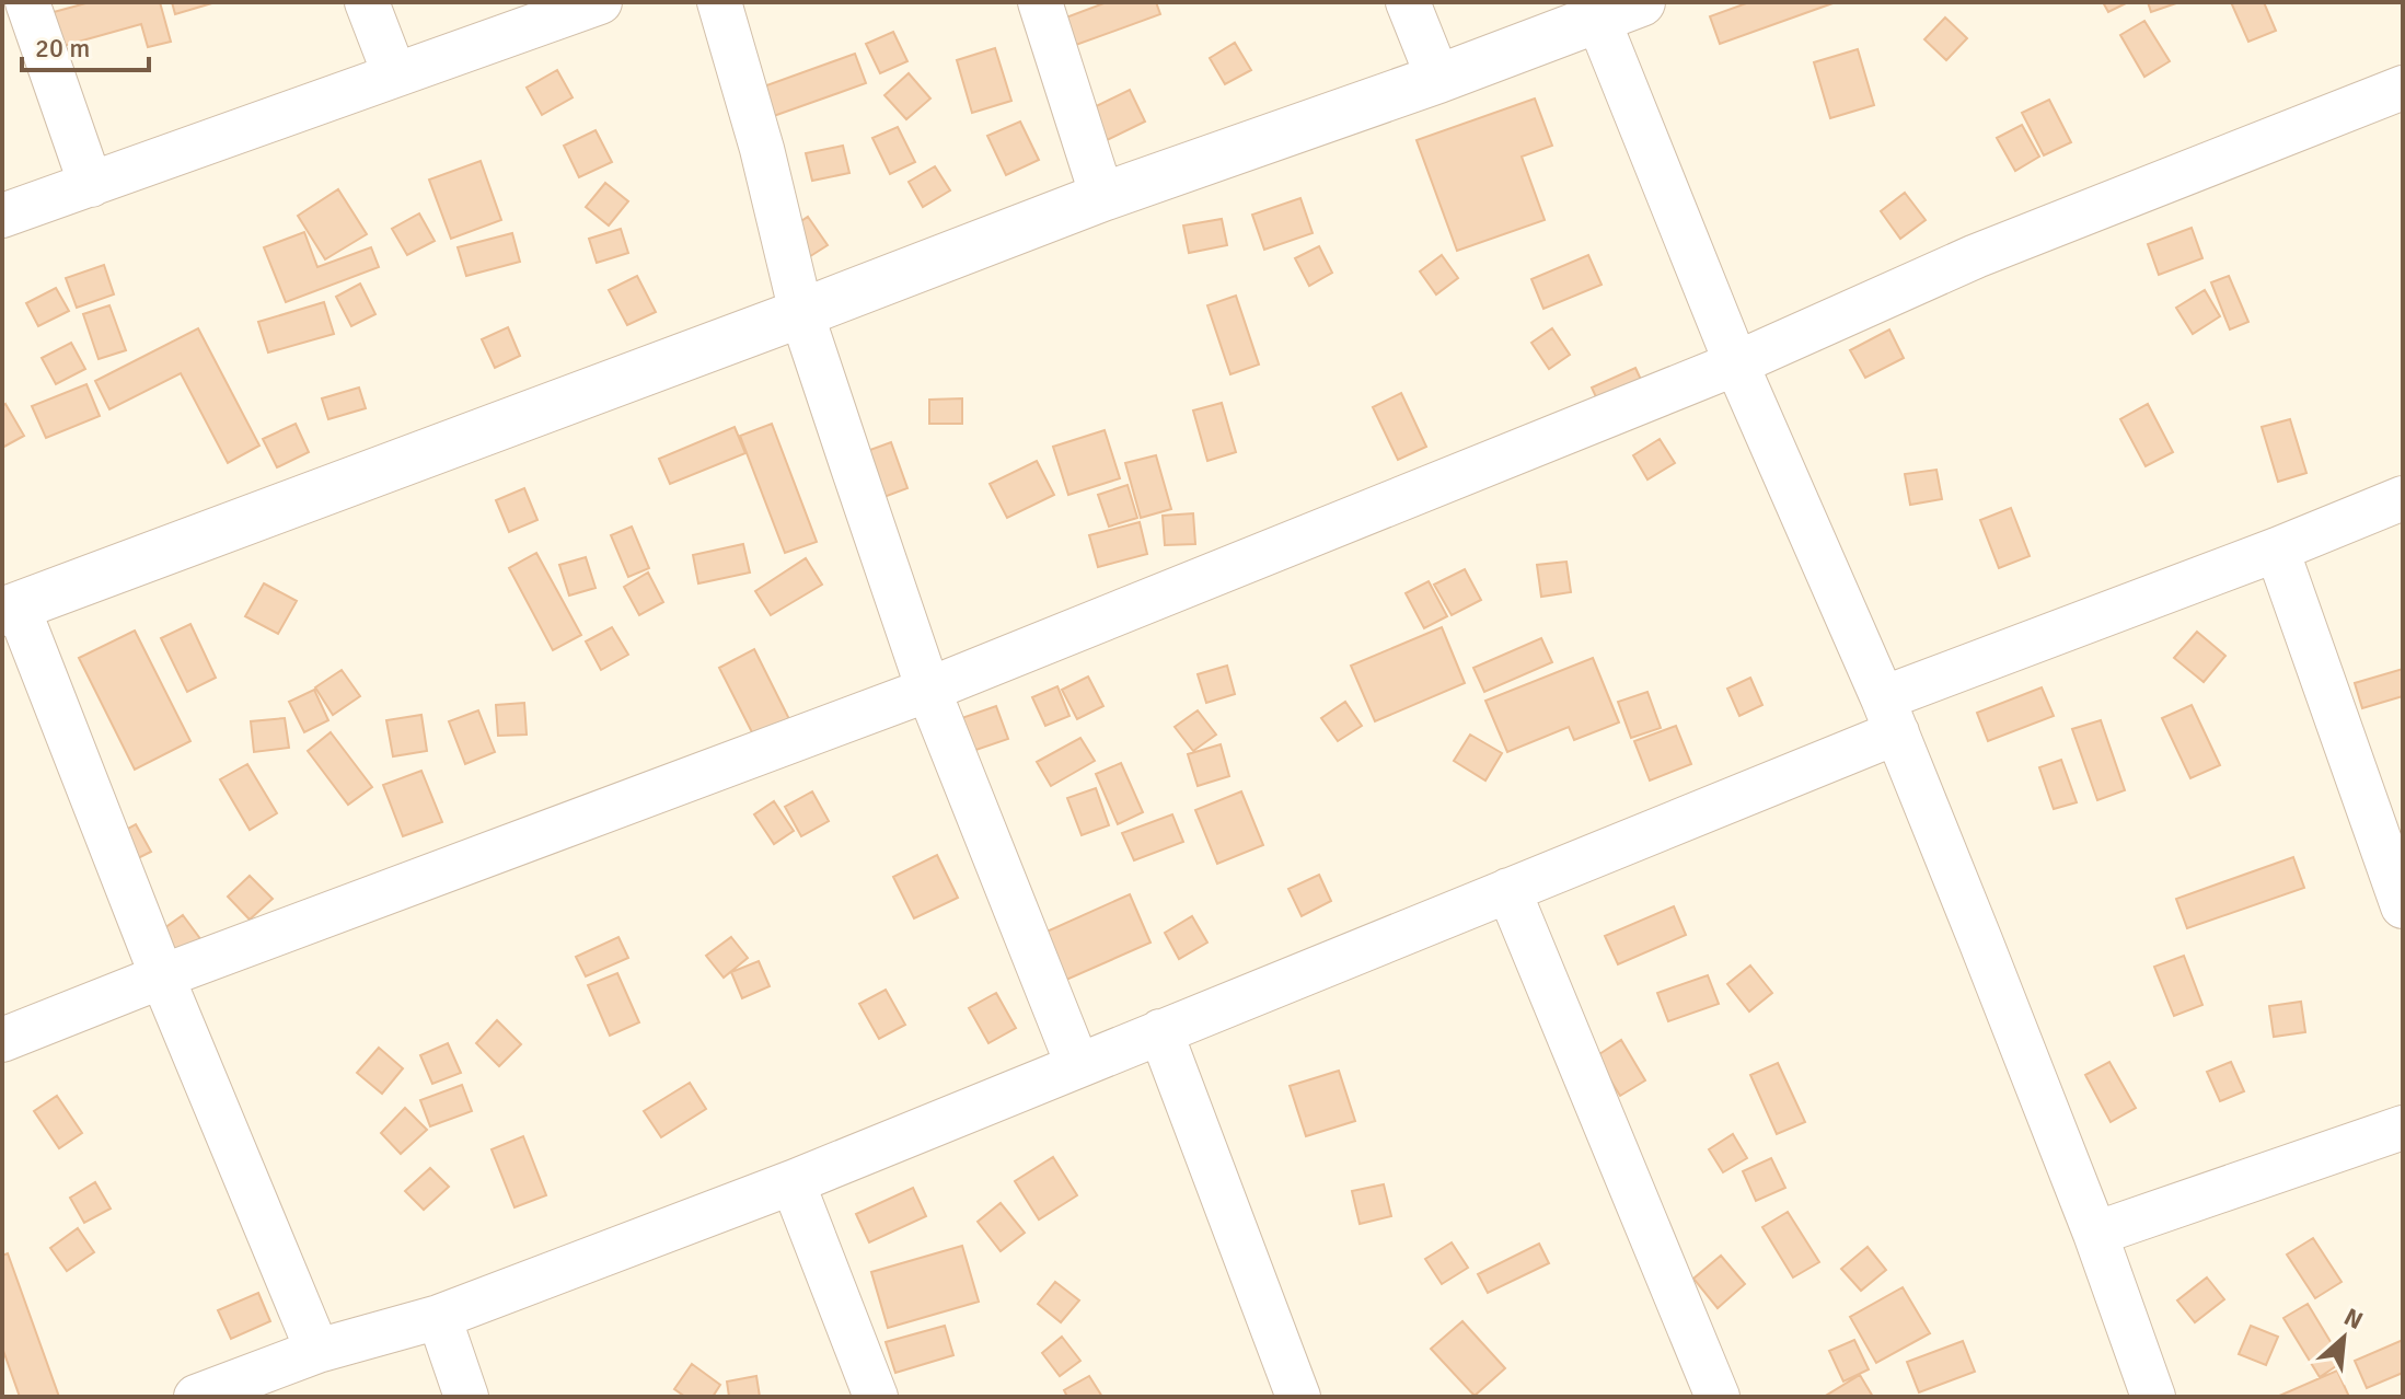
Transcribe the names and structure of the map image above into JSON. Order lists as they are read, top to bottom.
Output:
{
  "scale_bar": "20 m",
  "north": "top right"
}
